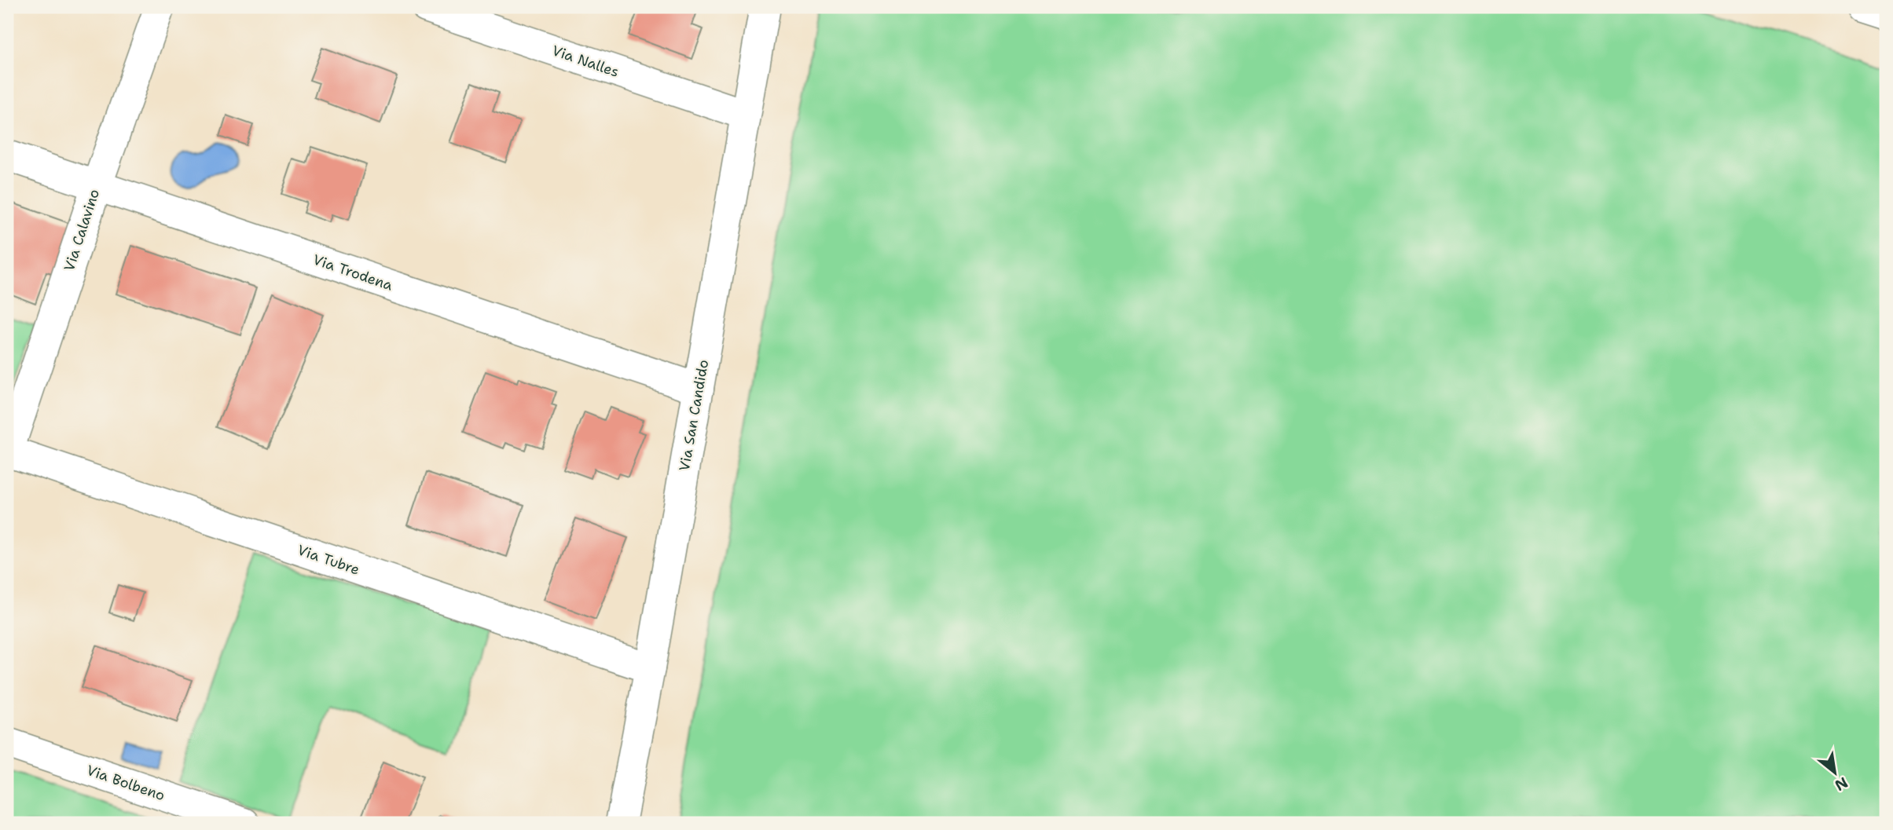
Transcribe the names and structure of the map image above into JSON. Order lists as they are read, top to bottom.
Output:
{
  "streets": {
    "street": [
      "Via Nalles",
      "Via Calavino",
      "Via Trodena",
      "Via San Candido",
      "Via Tubre",
      "Via Bolbeno"
    ]
  },
  "crossings": [
    ["Via Nalles", "Via San Candido"],
    ["Via Calavino", "Via Trodena"],
    ["Via Calavino", "Via Tubre"],
    ["Via Trodena", "Via San Candido"],
    ["Via San Candido", "Via Tubre"]
  ],
  "north": "bottom right"
}
